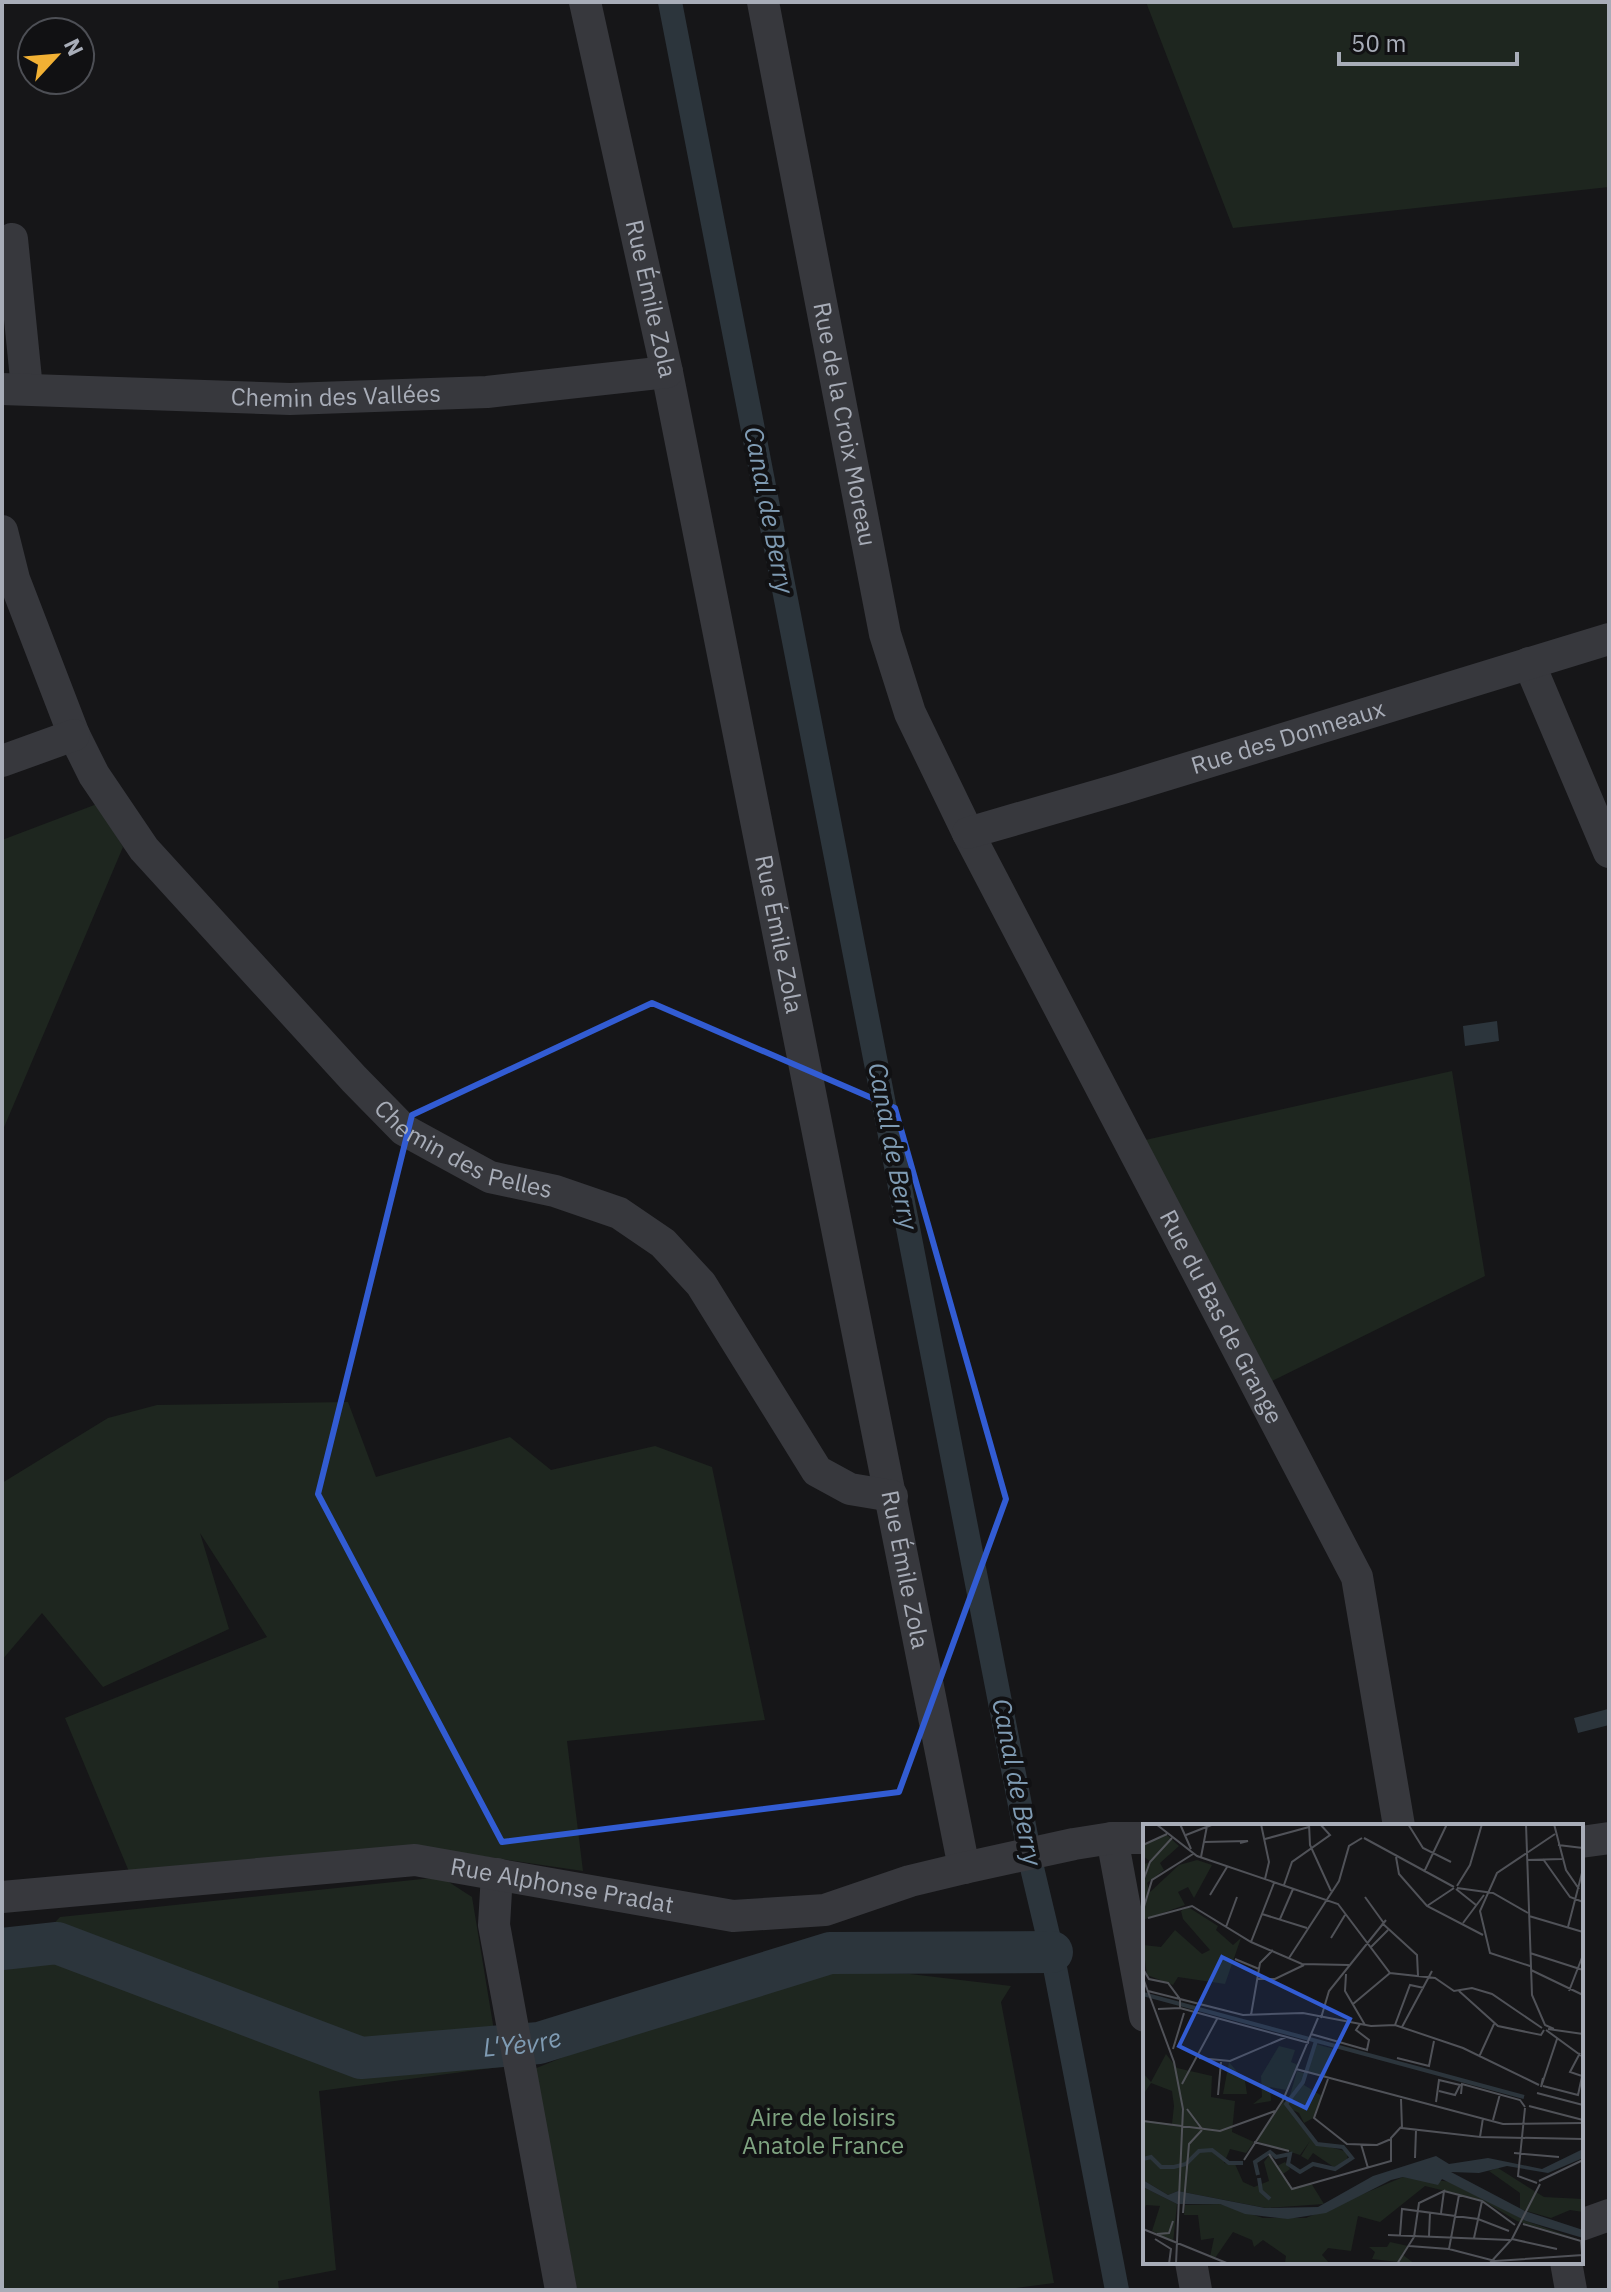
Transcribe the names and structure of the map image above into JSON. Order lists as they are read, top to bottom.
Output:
{
  "streets": {
    "street": [
      "Rue Émile Zola",
      "Chemin des Vallées",
      "Rue de la Croix Moreau",
      "Rue des Donneaux",
      "Chemin des Pelles",
      "Rue du Bas de Grange",
      "Rue Alphonse Pradat"
    ]
  },
  "crossings": [
    ["Rue Émile Zola", "Chemin des Vallées"],
    ["Rue Émile Zola", "Chemin des Pelles"],
    ["Rue Émile Zola", "Rue Alphonse Pradat"],
    ["Rue de la Croix Moreau", "Rue des Donneaux"],
    ["Rue de la Croix Moreau", "Rue du Bas de Grange"],
    ["Rue des Donneaux", "Rue du Bas de Grange"]
  ],
  "water": ["Canal de Berry", "L'Yèvre"],
  "parks": ["Aire de loisirs Anatole France"],
  "scale_bar": "50 m",
  "north": "top right"
}
